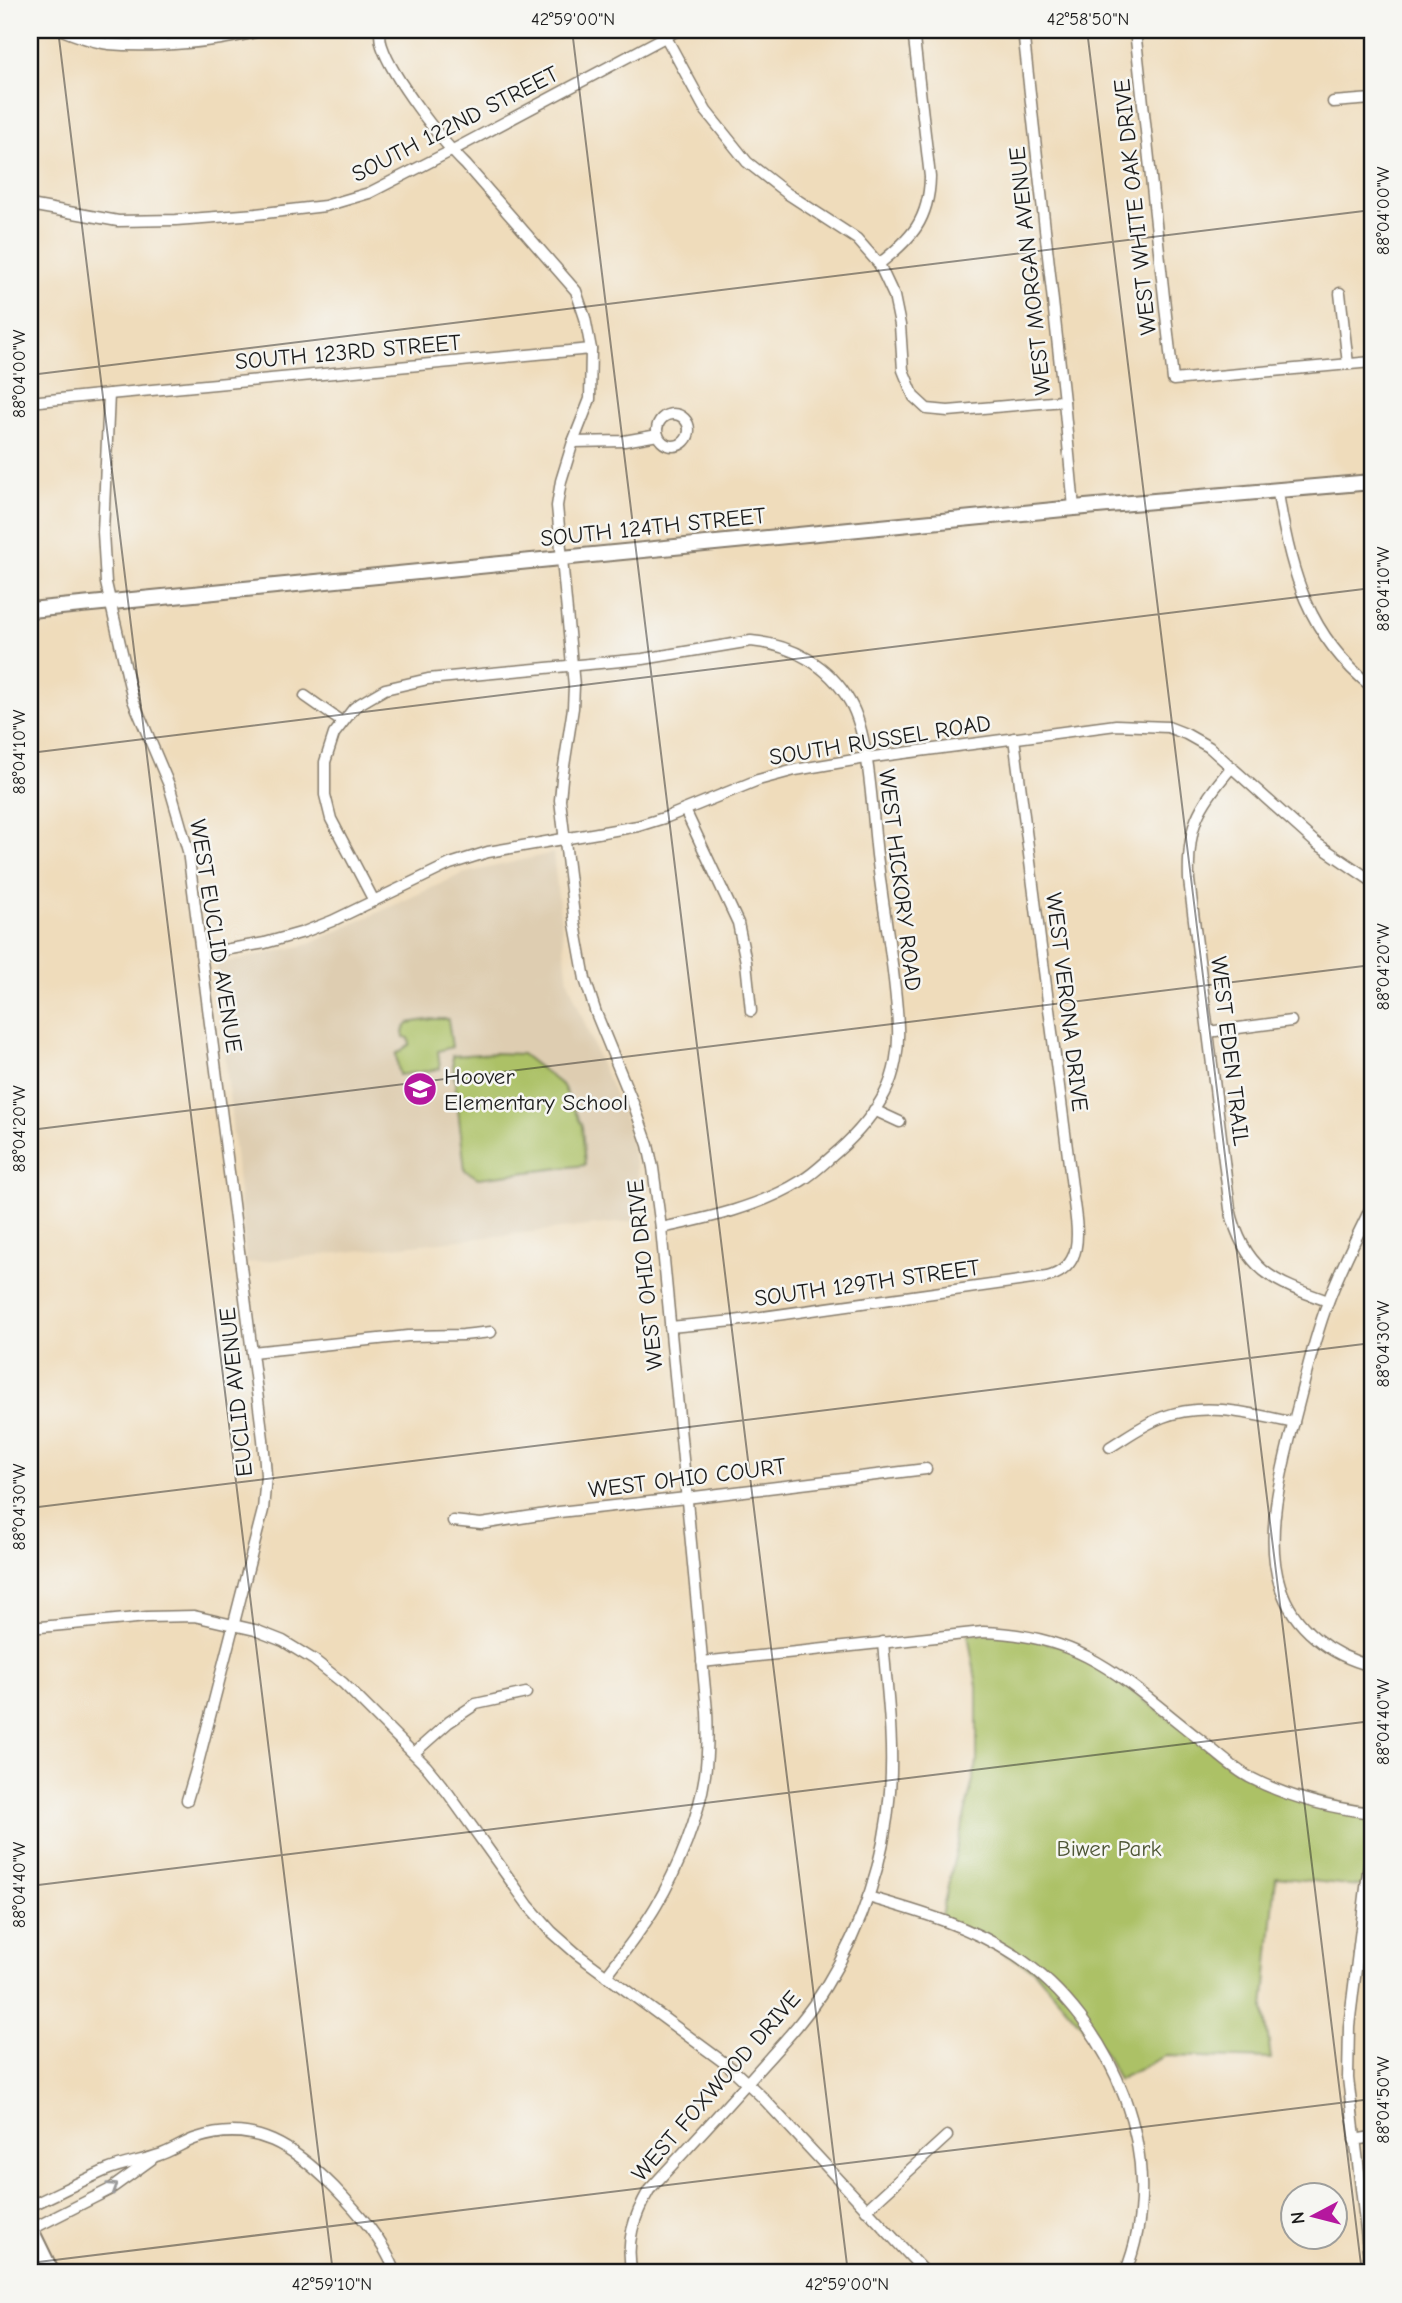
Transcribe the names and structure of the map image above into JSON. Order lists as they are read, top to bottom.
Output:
{
  "streets": {
    "street": [
      "SOUTH 122ND STREET",
      "WEST WHITE OAK DRIVE",
      "WEST MORGAN AVENUE",
      "SOUTH 123RD STREET",
      "SOUTH 124TH STREET",
      "SOUTH RUSSEL ROAD",
      "WEST HICKORY ROAD",
      "WEST EUCLID AVENUE",
      "WEST VERONA DRIVE",
      "WEST EDEN TRAIL",
      "WEST OHIO DRIVE",
      "SOUTH 129TH STREET",
      "EUCLID AVENUE",
      "WEST OHIO COURT",
      "WEST FOXWOOD DRIVE"
    ]
  },
  "crossings": [
    ["SOUTH 122ND STREET", "WEST OHIO DRIVE"],
    ["WEST MORGAN AVENUE", "SOUTH 124TH STREET"],
    ["SOUTH 123RD STREET", "WEST EUCLID AVENUE"],
    ["SOUTH 123RD STREET", "WEST OHIO DRIVE"],
    ["SOUTH 124TH STREET", "WEST EUCLID AVENUE"],
    ["SOUTH 124TH STREET", "WEST OHIO DRIVE"],
    ["SOUTH RUSSEL ROAD", "WEST HICKORY ROAD"],
    ["SOUTH RUSSEL ROAD", "WEST EUCLID AVENUE"],
    ["SOUTH RUSSEL ROAD", "WEST VERONA DRIVE"],
    ["SOUTH RUSSEL ROAD", "WEST EDEN TRAIL"],
    ["SOUTH RUSSEL ROAD", "WEST OHIO DRIVE"],
    ["WEST HICKORY ROAD", "WEST OHIO DRIVE"],
    ["WEST EUCLID AVENUE", "EUCLID AVENUE"],
    ["WEST VERONA DRIVE", "SOUTH 129TH STREET"],
    ["WEST OHIO DRIVE", "SOUTH 129TH STREET"],
    ["WEST OHIO DRIVE", "WEST OHIO COURT"]
  ],
  "parks": ["Biwer Park"],
  "places": {
    "school or university": ["Hoover Elementary School"]
  },
  "north": "left",
  "coordinates": [
    "42°59'00\"N",
    "42°58'50\"N",
    "88°04'00\"W",
    "88°04'10\"W",
    "88°04'20\"W",
    "88°04'30\"W",
    "88°04'40\"W",
    "88°04'50\"W",
    "42°59'10\"N"
  ]
}
